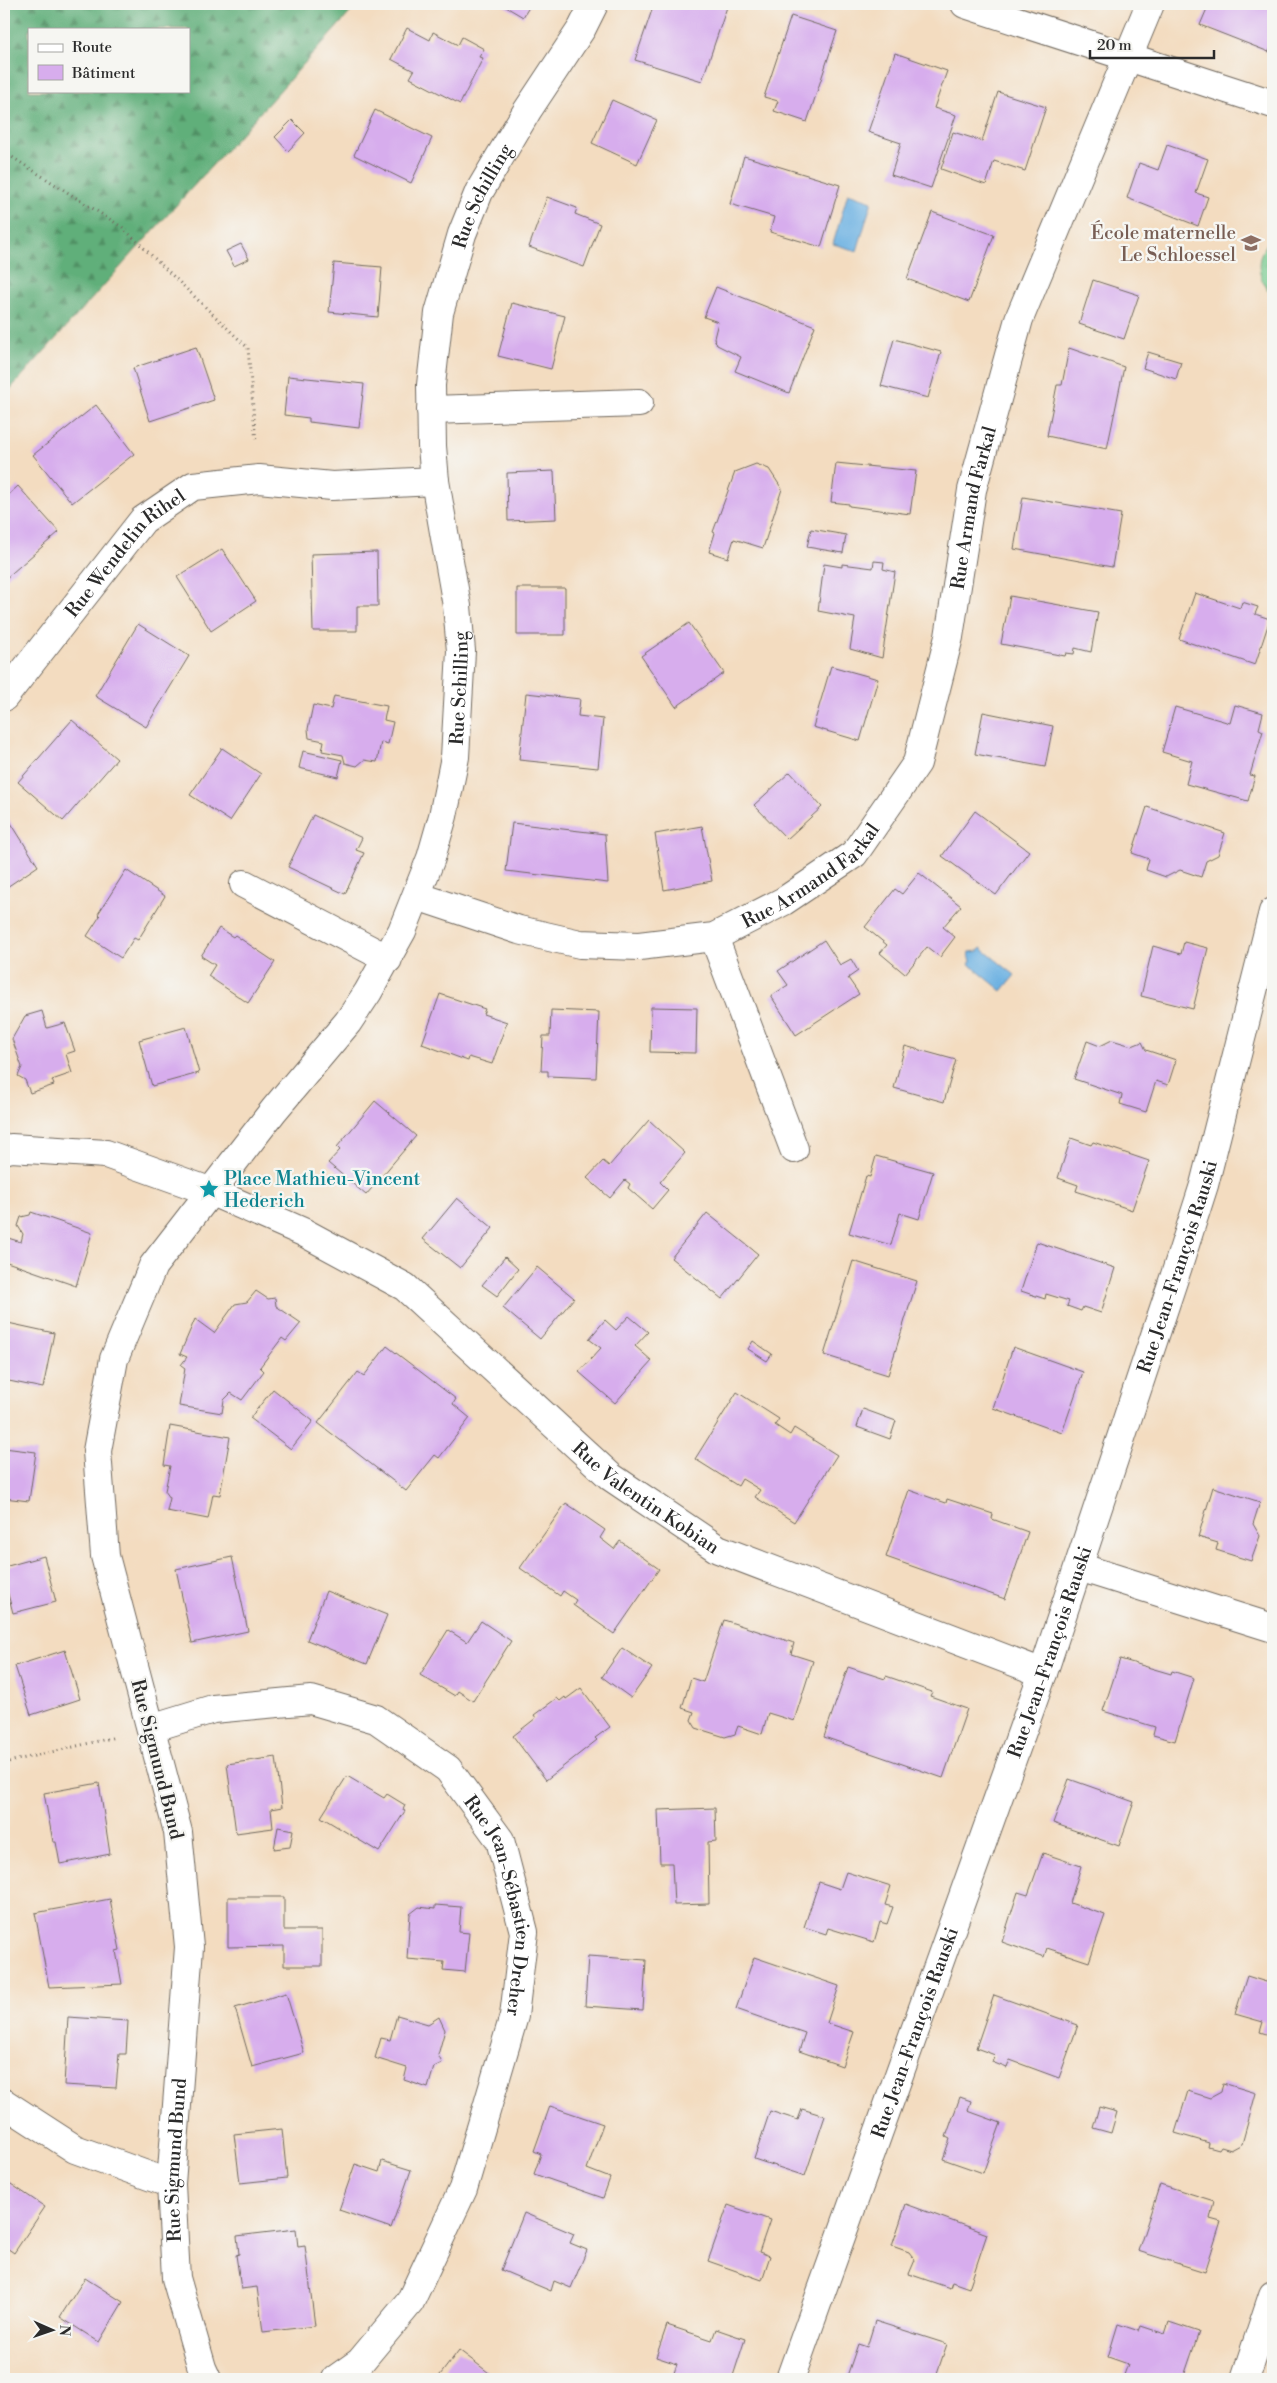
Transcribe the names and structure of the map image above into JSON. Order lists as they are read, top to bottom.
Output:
{
  "streets": {
    "street": [
      "Rue Schilling",
      "Rue Armand Farkal",
      "Rue Wendelin Rihel",
      "Rue Jean-François Rauski",
      "Rue Valentin Kobian",
      "Rue Sigmund Bund",
      "Rue Jean-Sébastien Dreher"
    ]
  },
  "crossings": [
    ["Rue Schilling", "Rue Armand Farkal"],
    ["Rue Schilling", "Rue Wendelin Rihel"],
    ["Rue Schilling", "Rue Valentin Kobian"],
    ["Rue Schilling", "Rue Sigmund Bund"],
    ["Rue Jean-François Rauski", "Rue Valentin Kobian"],
    ["Rue Valentin Kobian", "Rue Sigmund Bund"],
    ["Rue Sigmund Bund", "Rue Jean-Sébastien Dreher"]
  ],
  "places": {
    "school or university": ["École maternelle Le Schloessel"],
    "place": ["Place Mathieu-Vincent Hederich"]
  },
  "legend": ["Route", "Bâtiment"],
  "scale_bar": "20 m",
  "north": "right"
}
